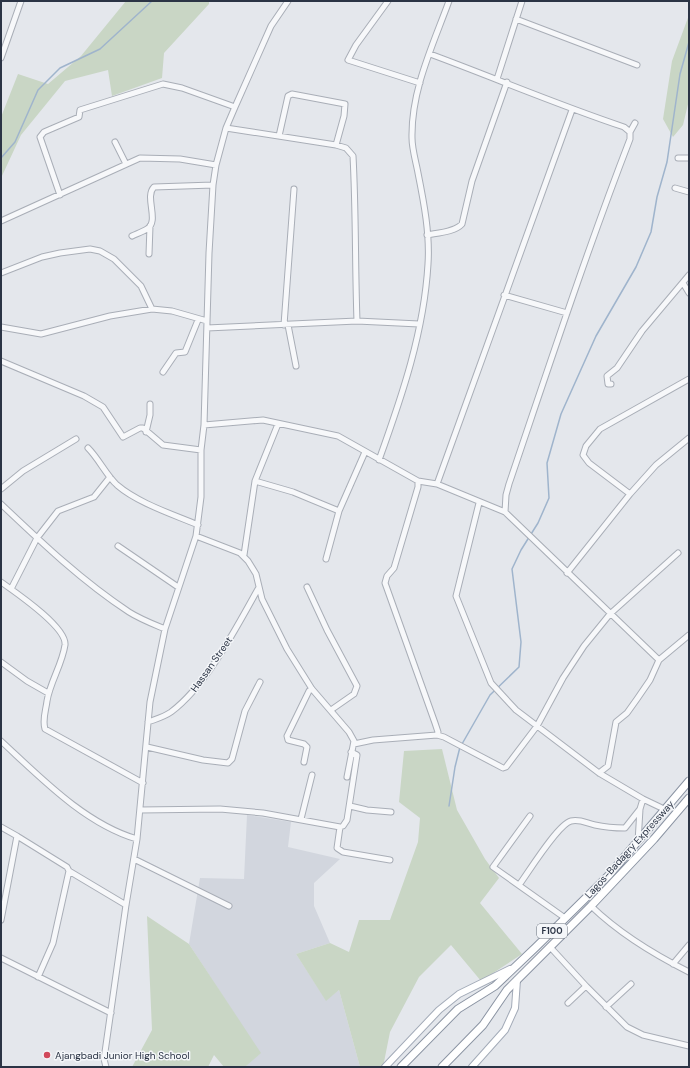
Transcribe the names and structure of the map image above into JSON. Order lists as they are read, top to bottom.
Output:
{
  "streets": {
    "highway": ["Lagos-Badagry Expressway", "F100"],
    "street": ["Hassan Street"]
  },
  "places": ["Ajangbadi Junior High School"]
}
